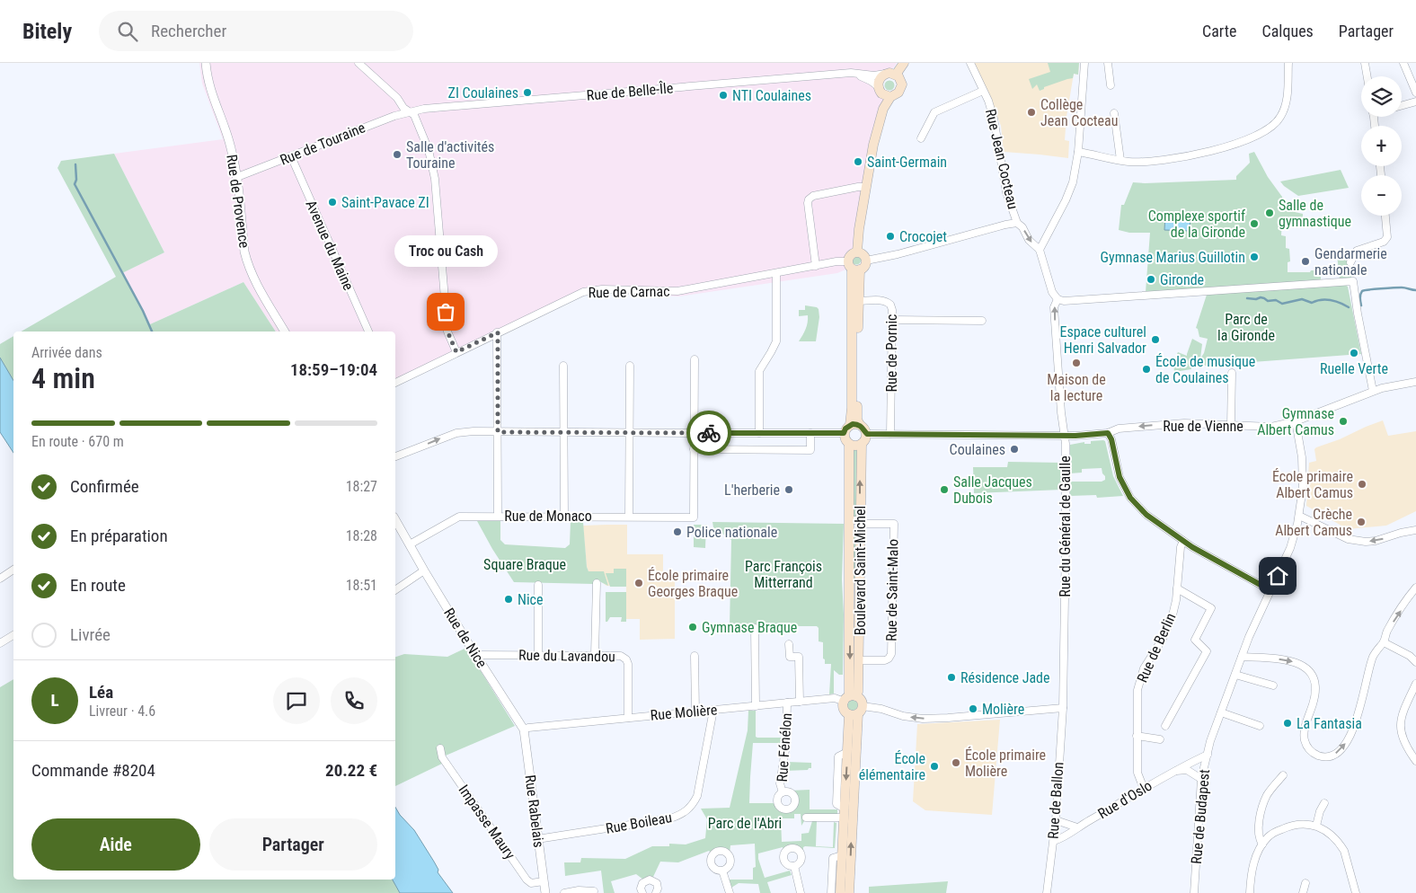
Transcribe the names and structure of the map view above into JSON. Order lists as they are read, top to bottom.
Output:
{
  "streets": {
    "main road": ["Boulevard Saint-Michel"],
    "street": [
      "Rue de Belle-Île",
      "Rue de Touraine",
      "Rue Jean Cocteau",
      "Rue de Provence",
      "Avenue du Maine",
      "Rue de Carnac",
      "Rue de Pornic",
      "Rue de Vienne",
      "Rue de Monaco",
      "Rue du Général de Gaulle",
      "Rue de Saint-Malo",
      "Rue de Nice",
      "Rue de Berlin",
      "Rue du Lavandou",
      "Rue Molière",
      "Rue Fénélon",
      "Rue d'Oslo",
      "Rue de Ballon",
      "Rue Rabelais",
      "Rue de Budapest",
      "Impasse Maury",
      "Rue Boileau"
    ]
  },
  "crossings": [
    ["Rue de Belle-Île", "Rue de Touraine"],
    ["Rue de Touraine", "Rue de Provence"],
    ["Rue de Touraine", "Avenue du Maine"],
    ["Rue de Pornic", "Rue de Vienne"],
    ["Rue de Vienne", "Rue du Général de Gaulle"],
    ["Rue de Vienne", "Boulevard Saint-Michel"],
    ["Rue de Vienne", "Rue de Budapest"],
    ["Rue de Monaco", "Rue de Nice"],
    ["Rue du Général de Gaulle", "Rue de Ballon"],
    ["Boulevard Saint-Michel", "Rue de Saint-Malo"],
    ["Boulevard Saint-Michel", "Rue Molière"],
    ["Rue de Nice", "Rue du Lavandou"],
    ["Rue de Nice", "Rue Molière"],
    ["Rue de Nice", "Rue Rabelais"],
    ["Rue de Berlin", "Rue d'Oslo"],
    ["Rue du Lavandou", "Rue Molière"],
    ["Rue Molière", "Rue Fénélon"],
    ["Rue Molière", "Rue Rabelais"],
    ["Rue Molière", "Rue Boileau"],
    ["Rue d'Oslo", "Rue de Ballon"],
    ["Rue d'Oslo", "Rue de Budapest"],
    ["Rue Rabelais", "Impasse Maury"],
    ["Rue Rabelais", "Rue Boileau"]
  ],
  "parks": [
    "Parc de la Gironde",
    "Square Braque",
    "Parc François Mitterrand",
    "Parc de l'Abri"
  ],
  "places": [
    "ZI Coulaines",
    "NTI Coulaines",
    "Collège Jean Cocteau",
    "Salle d'activités Touraine",
    "Saint-Germain",
    "Saint-Pavace ZI",
    "Salle de gymnastique",
    "Complexe sportif de la Gironde",
    "Crocojet",
    "Gymnase Marius Guillotin",
    "Gendarmerie nationale",
    "Gironde",
    "Troc ou Cash",
    "Espace culturel Henri Salvador",
    "Ruelle Verte",
    "Maison de la lecture",
    "École de musique de Coulaines",
    "Gymnase Albert Camus",
    "Coulaines",
    "École primaire Albert Camus",
    "L'herberie",
    "Salle Jacques Dubois",
    "Crèche Albert Camus",
    "Police nationale",
    "École primaire Georges Braque",
    "Nice",
    "Gymnase Braque",
    "Résidence Jade",
    "Molière",
    "La Fantasia",
    "École primaire Molière",
    "École élémentaire"
  ],
  "page": {
    "header": "Bitely",
    "search": "Rechercher",
    "nav": ["Carte", "Calques", "Partager"],
    "map_buttons": ["+", "−"],
    "bubble": "Troc ou Cash",
    "heading": ["4 min", "Arrivée dans", "18:59–19:04"],
    "panel": [
      "Léa",
      "Livreur · 4.6",
      "Commande #8204",
      "20.22 €"
    ],
    "bar": "En route · 670 m",
    "list": [
      ["Confirmée", "18:27"],
      ["En préparation", "18:28"],
      ["En route", "18:51"],
      "Livrée"
    ],
    "round": "L",
    "buttons": ["Aide", "Partager"]
  }
}
